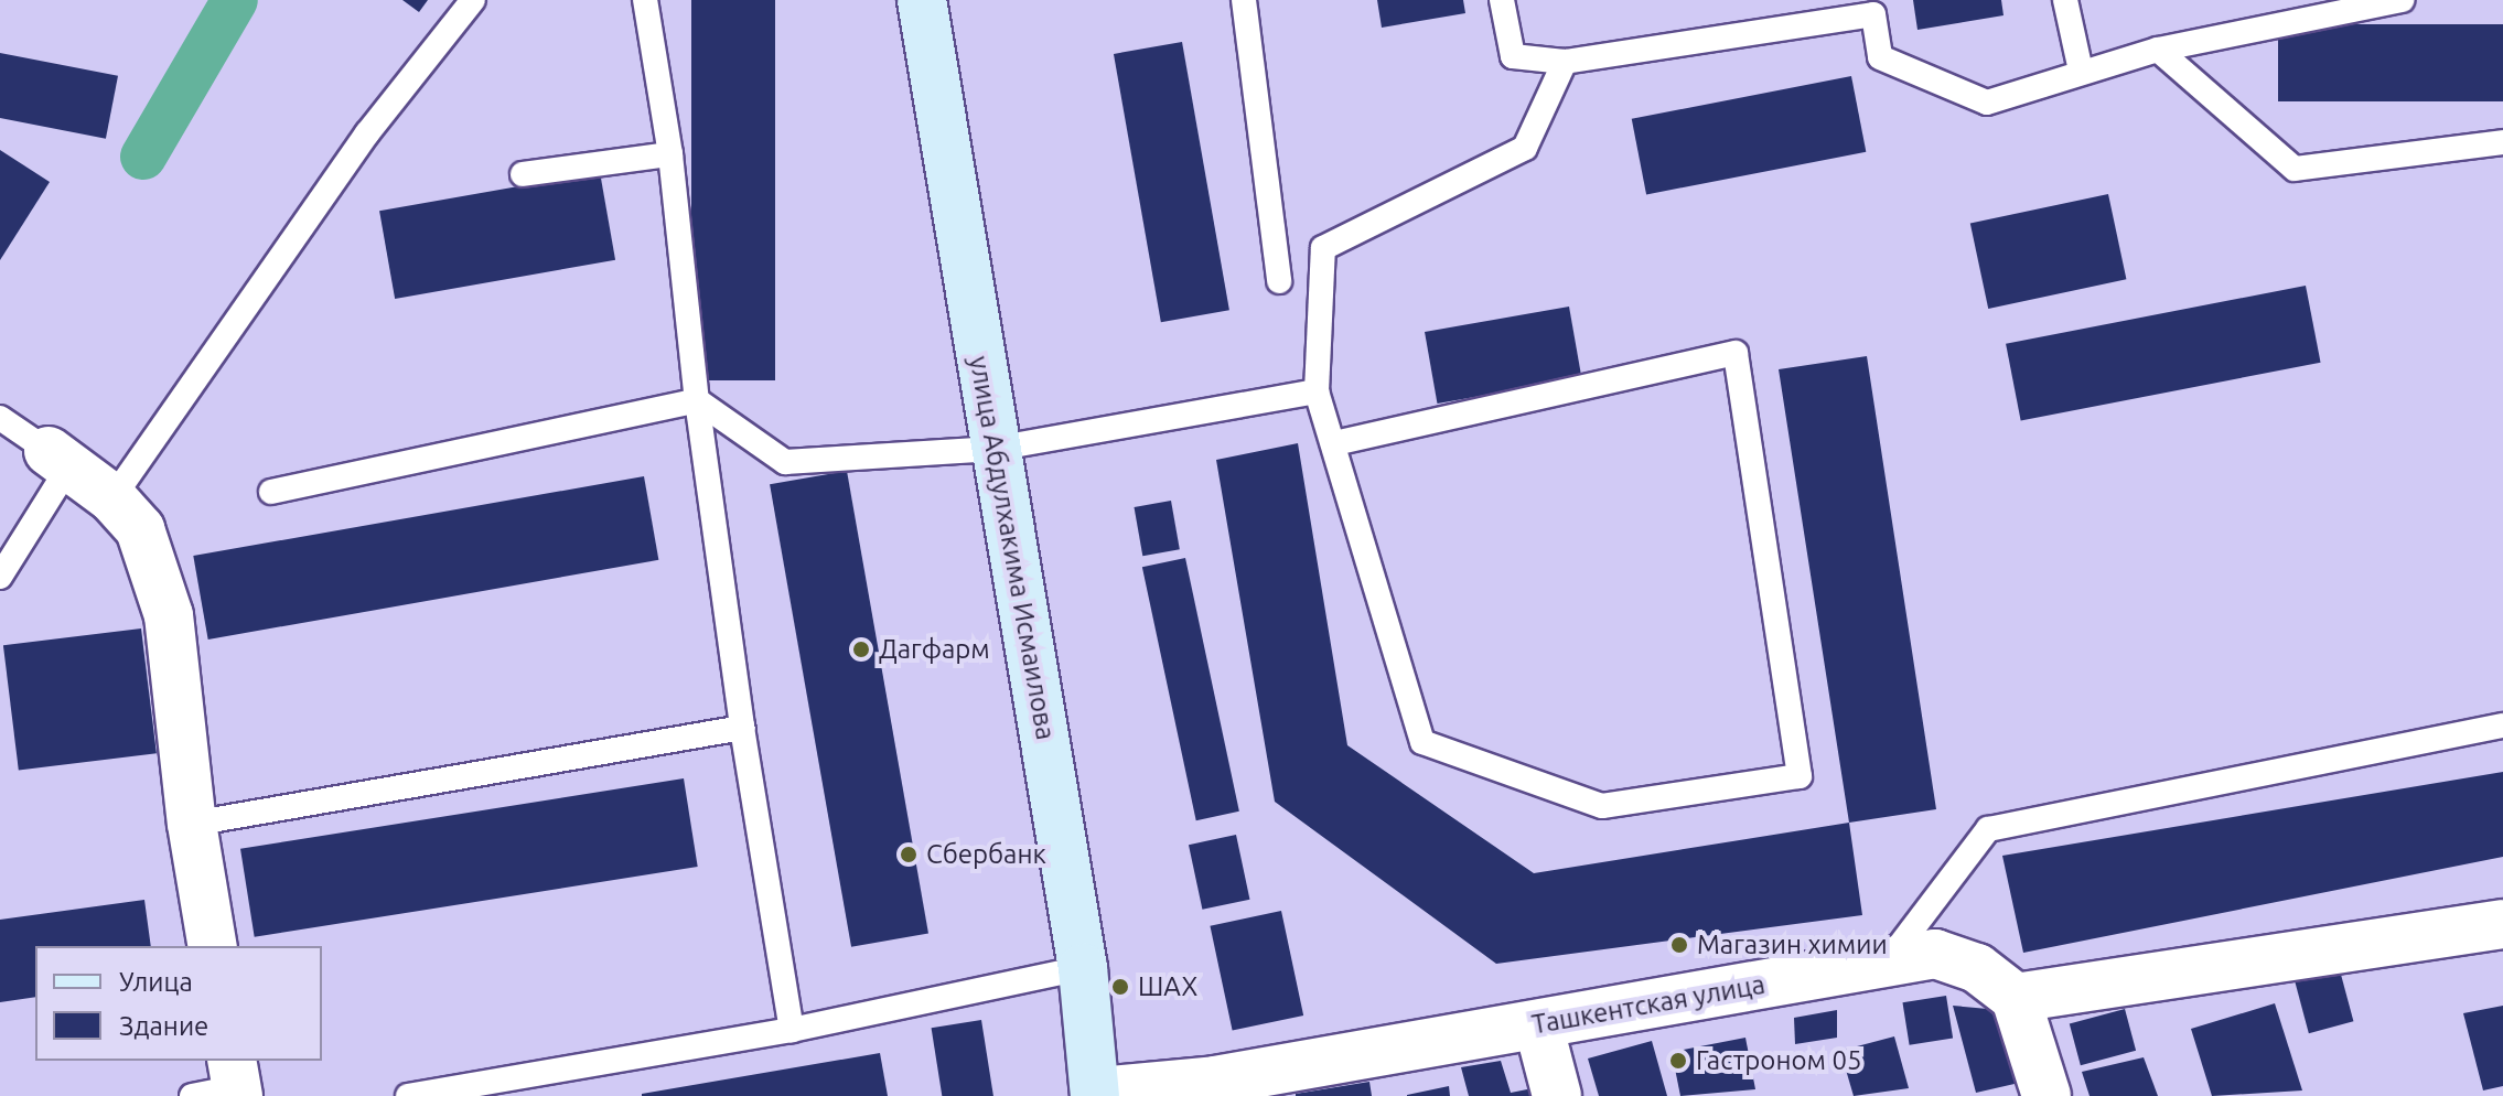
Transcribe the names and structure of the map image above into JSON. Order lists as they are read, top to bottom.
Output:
{
  "streets": {
    "main road": ["улица Абдулхакима Исмаилова"],
    "street": ["Ташкентская улица"]
  },
  "crossings": [
    ["улица Абдулхакима Исмаилова", "Ташкентская улица"]
  ],
  "places": [
    "Дагфарм",
    "Сбербанк",
    "Магазин химии",
    "ШАХ",
    "Гастроном 05"
  ],
  "legend": ["Улица", "Здание"]
}
